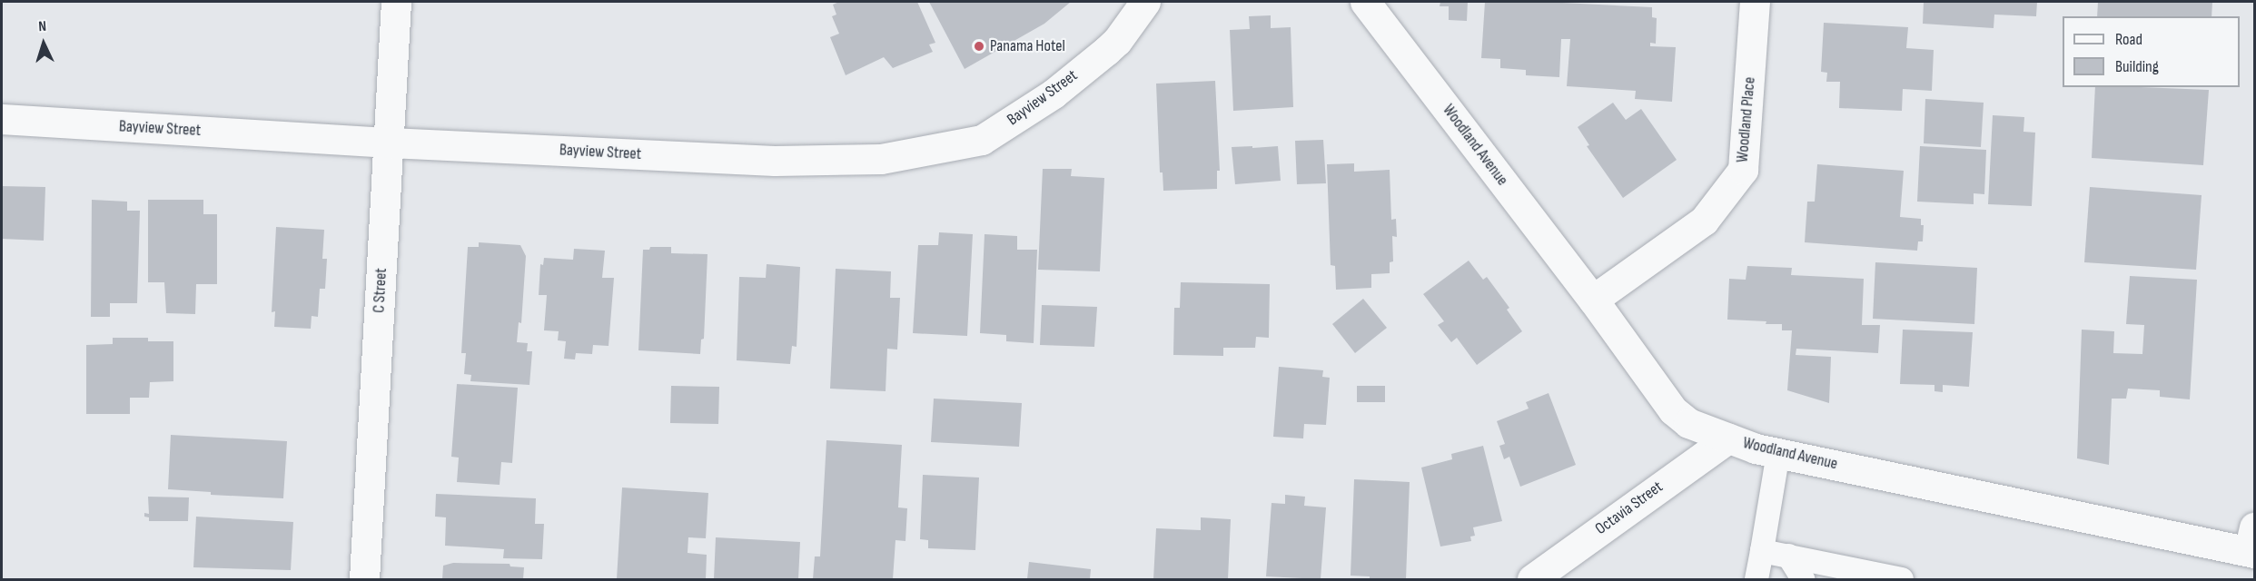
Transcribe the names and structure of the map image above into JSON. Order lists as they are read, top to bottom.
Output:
{
  "streets": {
    "street": [
      "Bayview Street",
      "Woodland Place",
      "Woodland Avenue",
      "C Street",
      "Octavia Street"
    ]
  },
  "crossings": [
    ["Bayview Street", "C Street"],
    ["Woodland Place", "Woodland Avenue"],
    ["Woodland Avenue", "Octavia Street"]
  ],
  "places": ["Panama Hotel"],
  "legend": ["Road", "Building"],
  "north": "top"
}
